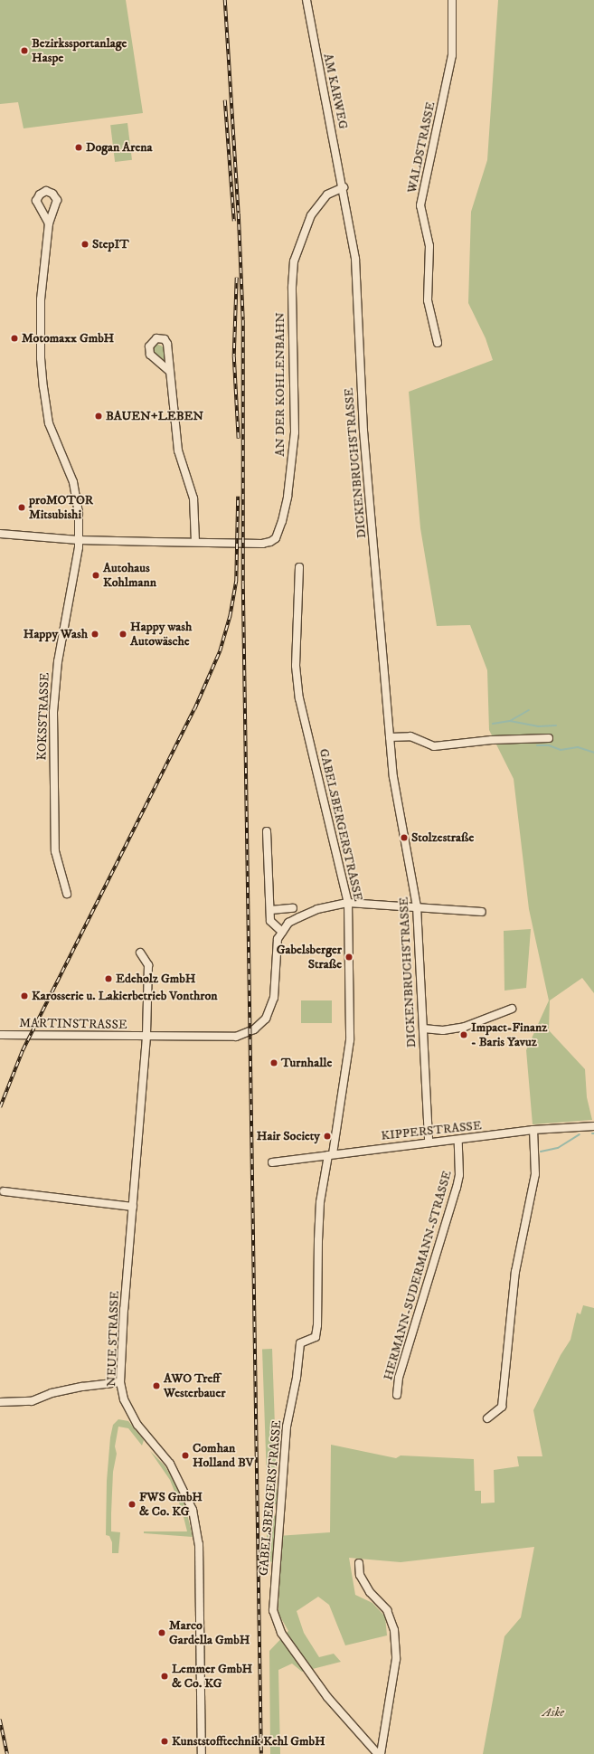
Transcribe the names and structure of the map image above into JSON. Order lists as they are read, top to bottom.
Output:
{
  "streets": {
    "street": [
      "AM KARWEG",
      "WALDSTRASSE",
      "AN DER KOHLENBAHN",
      "DICKENBRUCHSTRASSE",
      "KOKSSTRASSE",
      "GABELSBERGERSTRASSE",
      "MARTINSTRASSE",
      "KIPPERSTRASSE",
      "HERMANN-SUDERMANN-STRASSE",
      "NEUE STRASSE"
    ]
  },
  "crossings": [
    ["AM KARWEG", "AN DER KOHLENBAHN"],
    ["AM KARWEG", "DICKENBRUCHSTRASSE"],
    ["AN DER KOHLENBAHN", "DICKENBRUCHSTRASSE"],
    ["AN DER KOHLENBAHN", "KOKSSTRASSE"],
    ["DICKENBRUCHSTRASSE", "KIPPERSTRASSE"],
    ["GABELSBERGERSTRASSE", "MARTINSTRASSE"],
    ["GABELSBERGERSTRASSE", "KIPPERSTRASSE"],
    ["MARTINSTRASSE", "NEUE STRASSE"],
    ["KIPPERSTRASSE", "HERMANN-SUDERMANN-STRASSE"]
  ],
  "parks": ["Aske"],
  "places": [
    "Bezirkssportanlage Haspe",
    "Dogan Arena",
    "StepIT",
    "Motomaxx GmbH",
    "BAUEN+LEBEN",
    "proMOTOR Mitsubishi",
    "Autohaus Kohlmann",
    "Happy Wash",
    "Happy wash Autowäsche",
    "Stolzestraße",
    "Gabelsberger Straße",
    "Edeholz GmbH",
    "Karosserie u. Lakierbetrieb Vonthron",
    "Impact-Finanz - Baris Yavuz",
    "Turnhalle",
    "Hair Society",
    "AWO Treff Westerbauer",
    "Comhan Holland BV",
    "FWS GmbH & Co. KG",
    "Marco Gardella GmbH",
    "Lemmer GmbH & Co. KG",
    "Kunststofftechnik Kehl GmbH"
  ]
}
